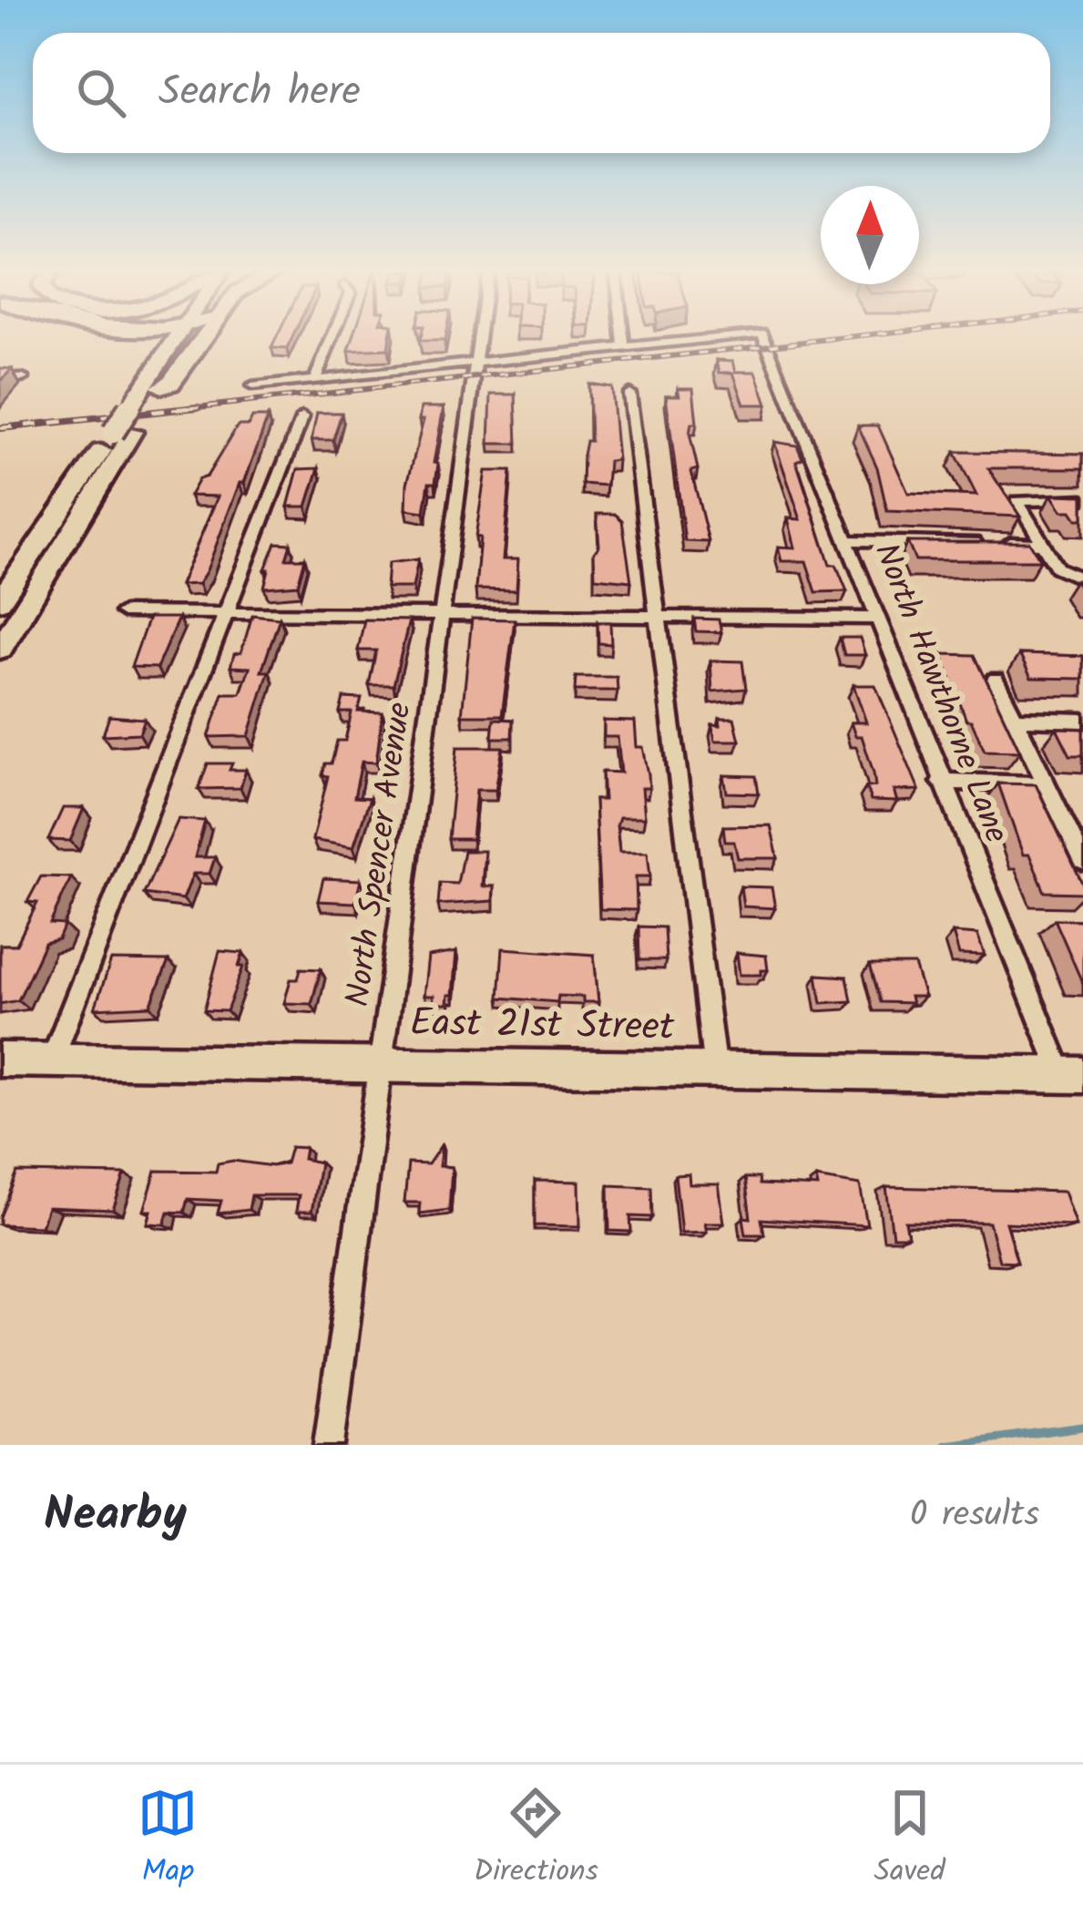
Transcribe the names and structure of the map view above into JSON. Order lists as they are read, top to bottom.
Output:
{
  "streets": {
    "main road": ["East 21st Street"],
    "street": ["North Hawthorne Lane", "North Spencer Avenue"]
  },
  "crossings": [
    ["North Hawthorne Lane", "East 21st Street"],
    ["North Spencer Avenue", "East 21st Street"]
  ],
  "north": "top",
  "page": {
    "search": "Search here",
    "heading": ["Nearby", "0 results"],
    "nav": ["Map", "Directions", "Saved"]
  }
}
